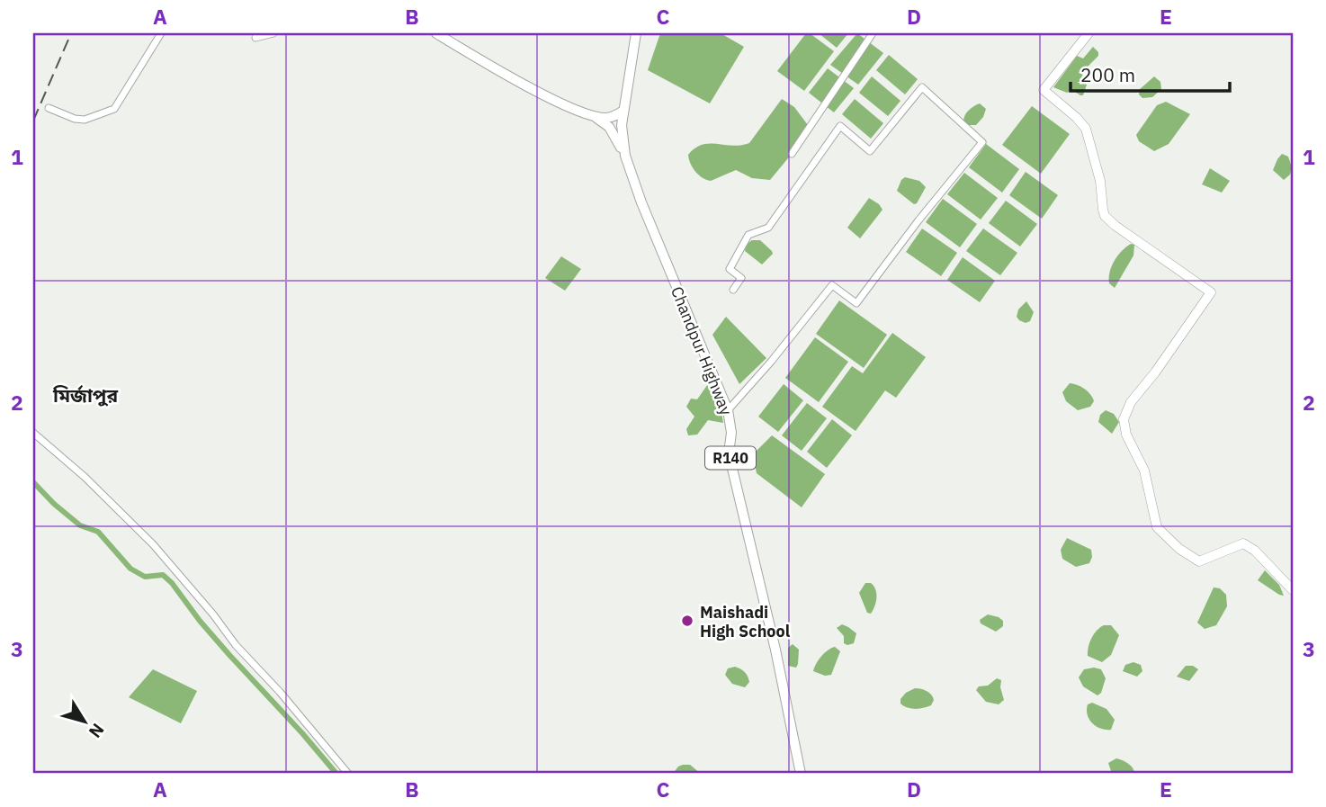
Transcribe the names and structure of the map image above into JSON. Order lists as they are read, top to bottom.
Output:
{
  "streets": {
    "main road": ["Chandpur Highway", "R140"]
  },
  "crossings": [
    ["Chandpur Highway", "R140"]
  ],
  "districts": ["মির্জাপুর"],
  "places": ["Maishadi High School"],
  "scale_bar": "200 m",
  "north": "bottom right",
  "grid": {
    "columns": [
      "A",
      "B",
      "C",
      "D",
      "E"
    ],
    "rows": ["1", "2", "3"]
  }
}
